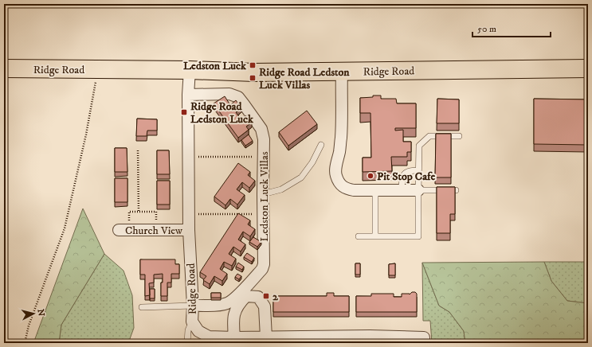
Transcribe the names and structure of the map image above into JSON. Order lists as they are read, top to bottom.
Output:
{
  "streets": {
    "main road": ["Ridge Road"],
    "street": ["Ledston Luck Villas", "Church View"]
  },
  "crossings": [
    ["Ridge Road", "Ledston Luck Villas"],
    ["Ridge Road", "Church View"]
  ],
  "places": {
    "transit": [
      "Ledston Luck",
      "Ridge Road Ledston Luck Villas",
      "Ridge Road Ledston Luck",
      "2"
    ],
    "other": ["Pit Stop Cafe"]
  },
  "scale_bar": "50 m",
  "north": "right"
}
